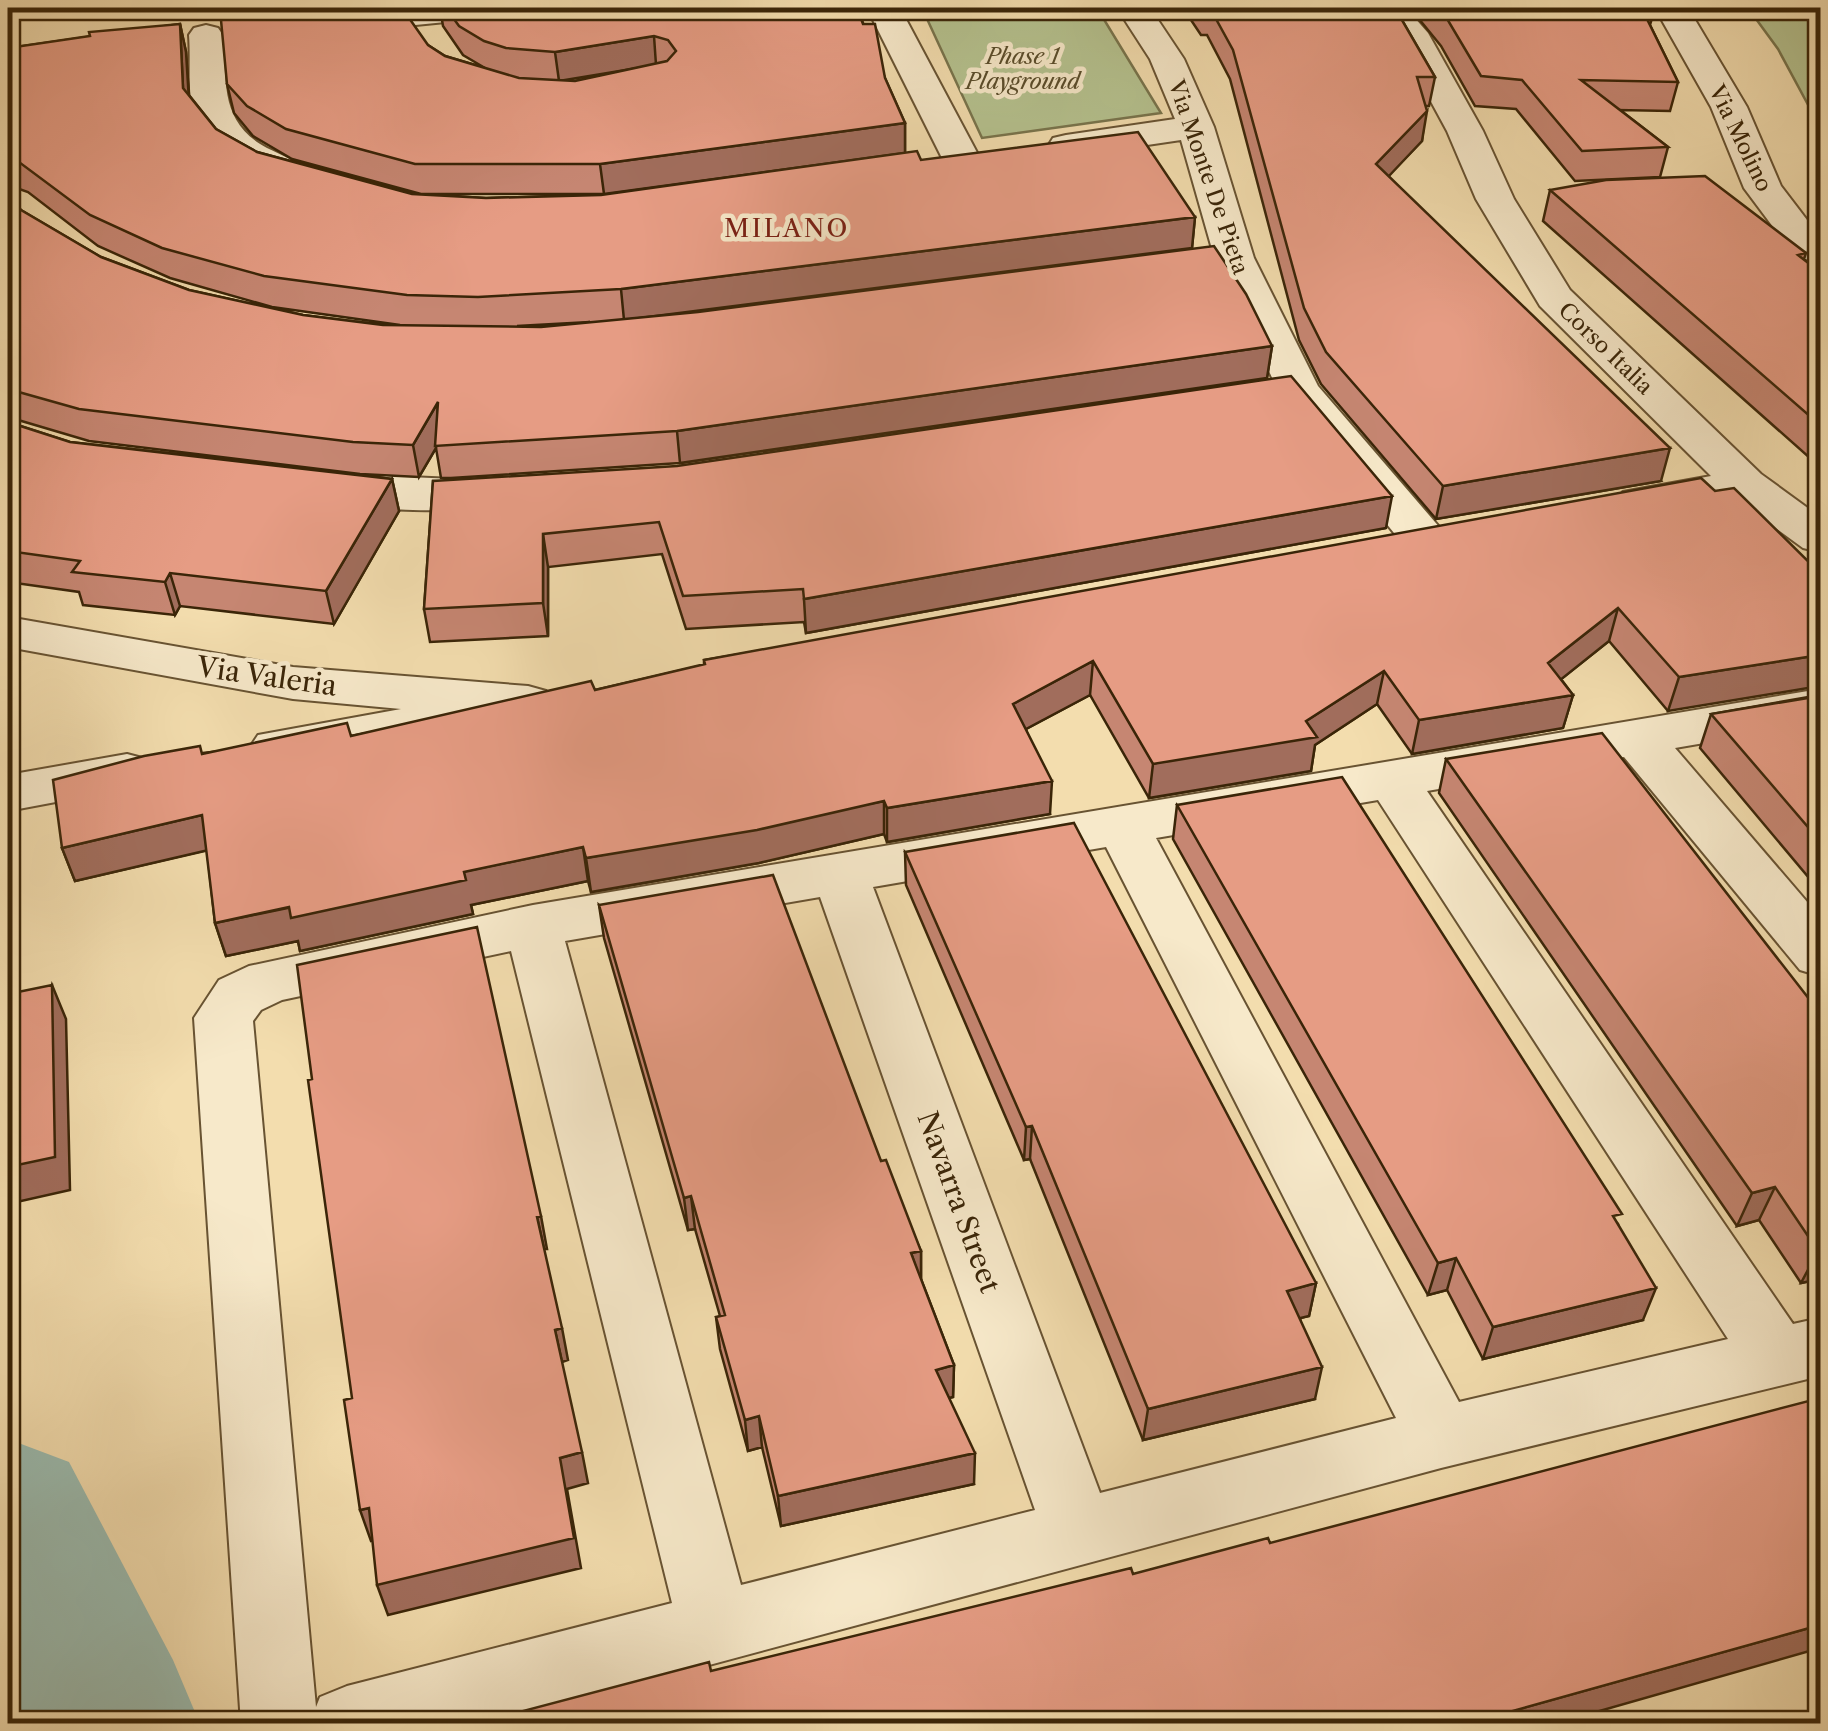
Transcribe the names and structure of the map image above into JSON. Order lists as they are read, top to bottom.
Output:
{
  "streets": {
    "street": [
      "Via Molino",
      "Via Monte De Pieta",
      "Corso Italia",
      "Via Valeria",
      "Navarra Street"
    ]
  },
  "districts": ["MILANO"],
  "parks": ["Phase 1 Playground"]
}
